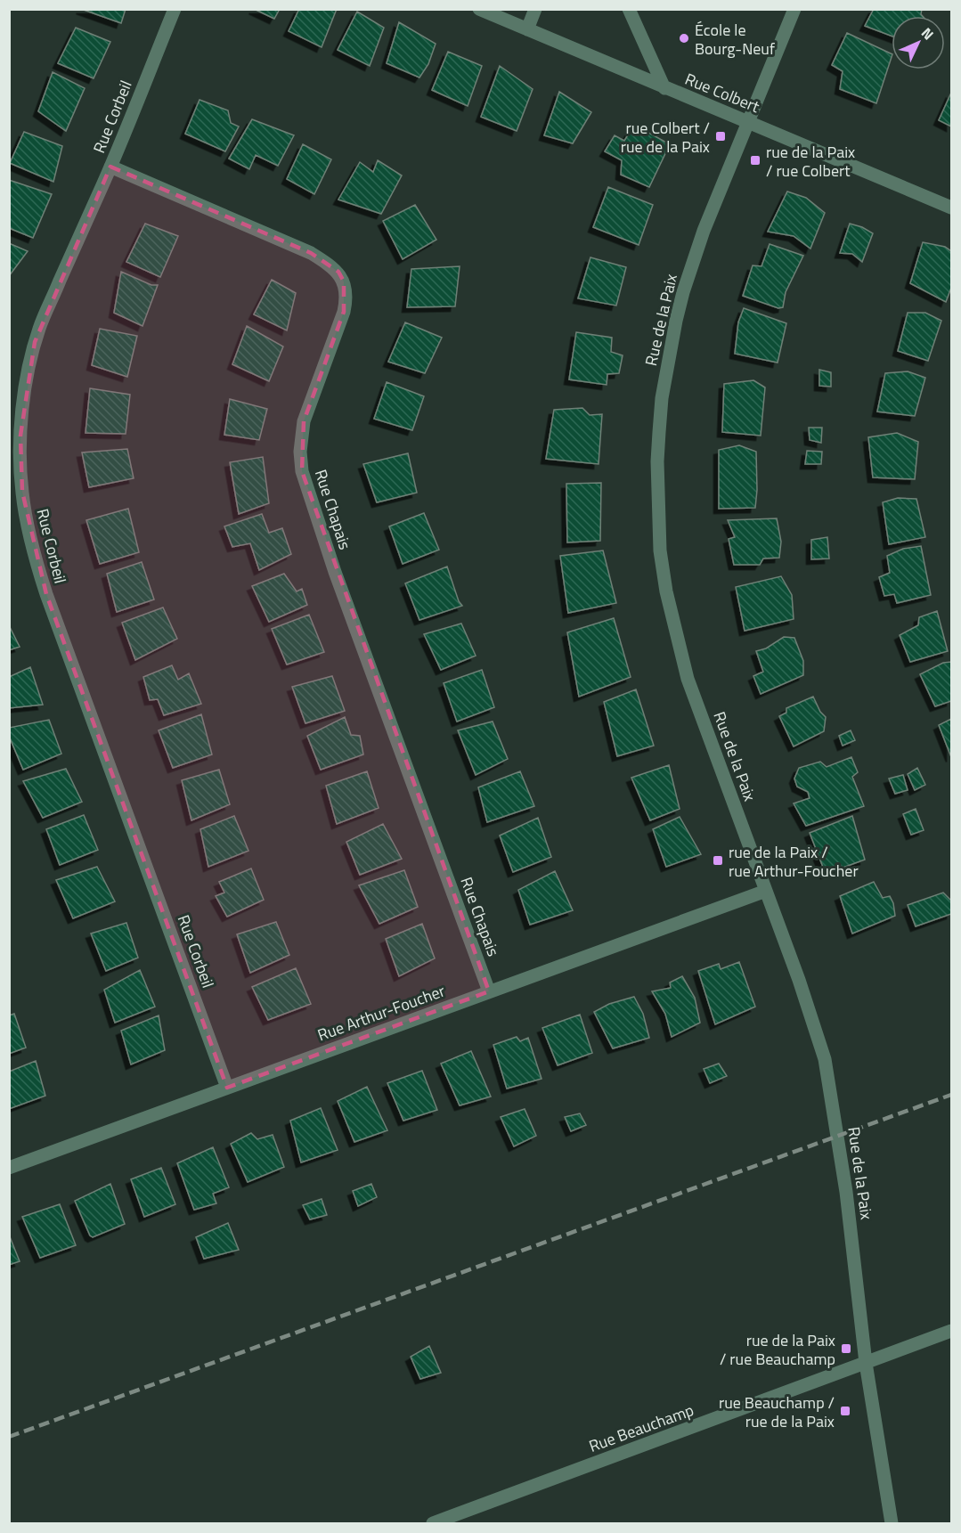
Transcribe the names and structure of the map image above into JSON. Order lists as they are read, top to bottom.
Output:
{
  "streets": {
    "street": [
      "Rue Colbert",
      "Rue Corbeil",
      "Rue de la Paix",
      "Rue Chapais",
      "Rue Arthur-Foucher",
      "Rue Beauchamp"
    ]
  },
  "crossings": [
    ["Rue Colbert", "Rue de la Paix"],
    ["Rue Corbeil", "Rue Chapais"],
    ["Rue Corbeil", "Rue Arthur-Foucher"],
    ["Rue de la Paix", "Rue Arthur-Foucher"],
    ["Rue de la Paix", "Rue Beauchamp"],
    ["Rue Chapais", "Rue Arthur-Foucher"]
  ],
  "places": {
    "other": ["École le Bourg-Neuf"],
    "transit": [
      "rue Colbert / rue de la Paix",
      "rue de la Paix / rue Colbert",
      "rue de la Paix / rue Arthur-Foucher",
      "rue de la Paix / rue Beauchamp",
      "rue Beauchamp / rue de la Paix"
    ]
  },
  "north": "top right"
}
